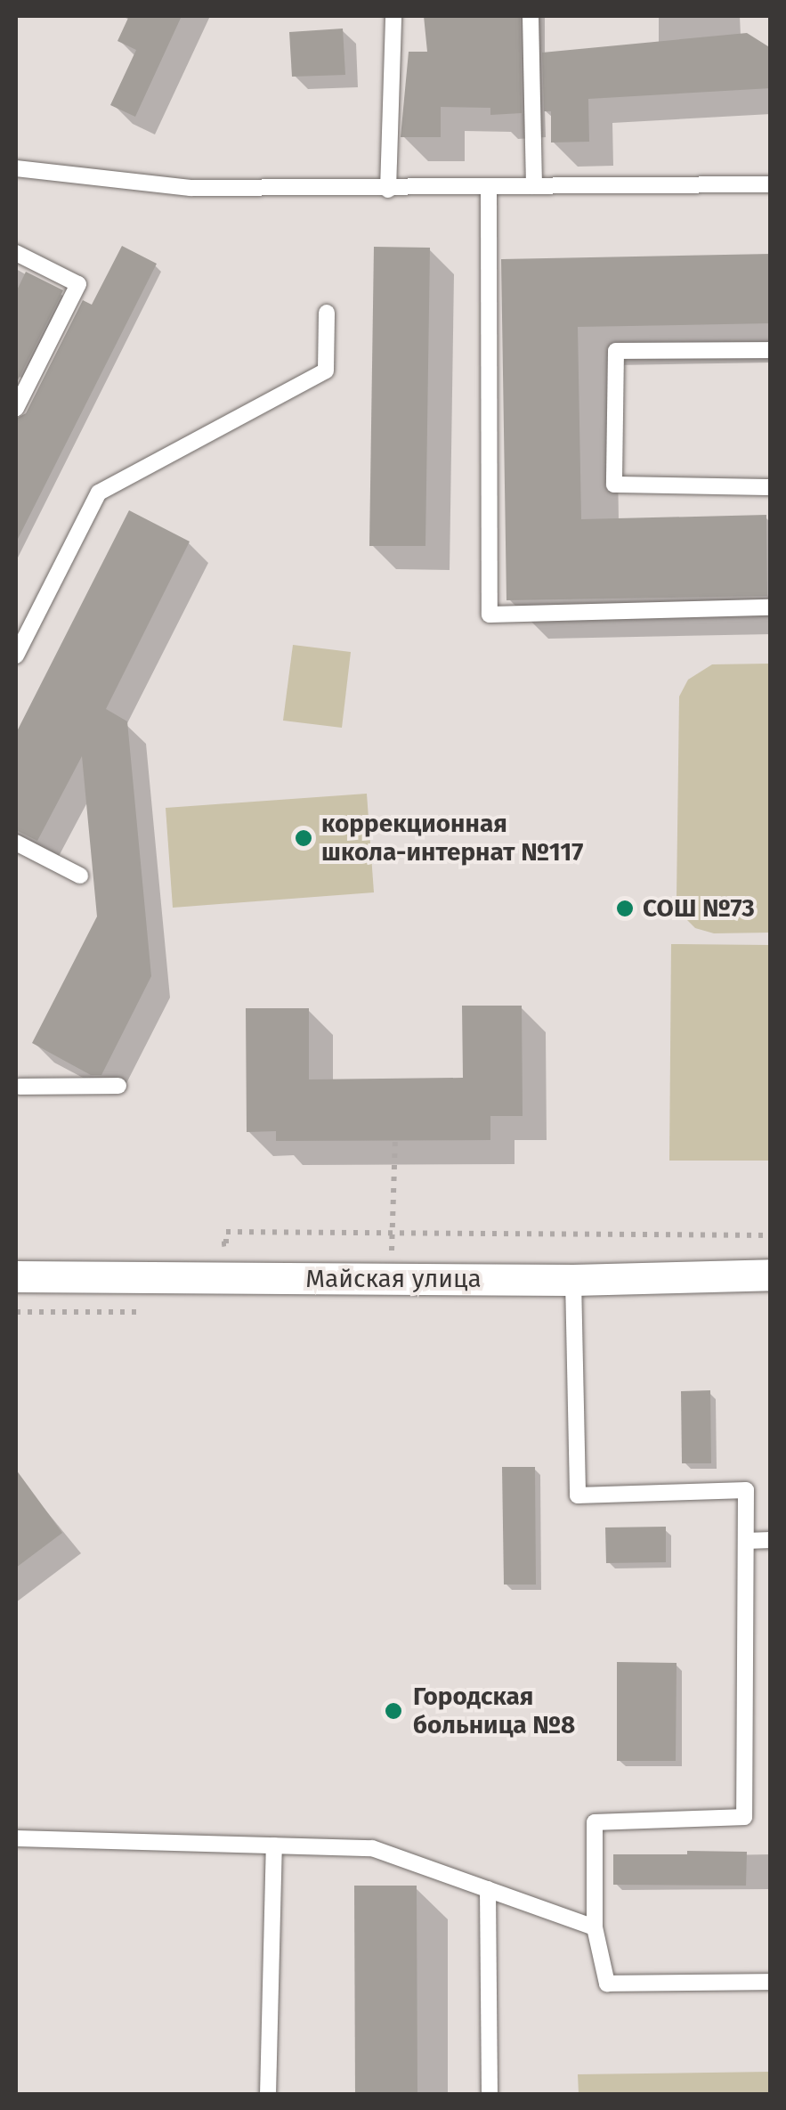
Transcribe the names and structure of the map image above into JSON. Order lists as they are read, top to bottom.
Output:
{
  "streets": {
    "street": ["Майская улица"]
  },
  "places": ["коррекционная школа-интернат №117", "СОШ №73", "Городская больница №8"]
}
